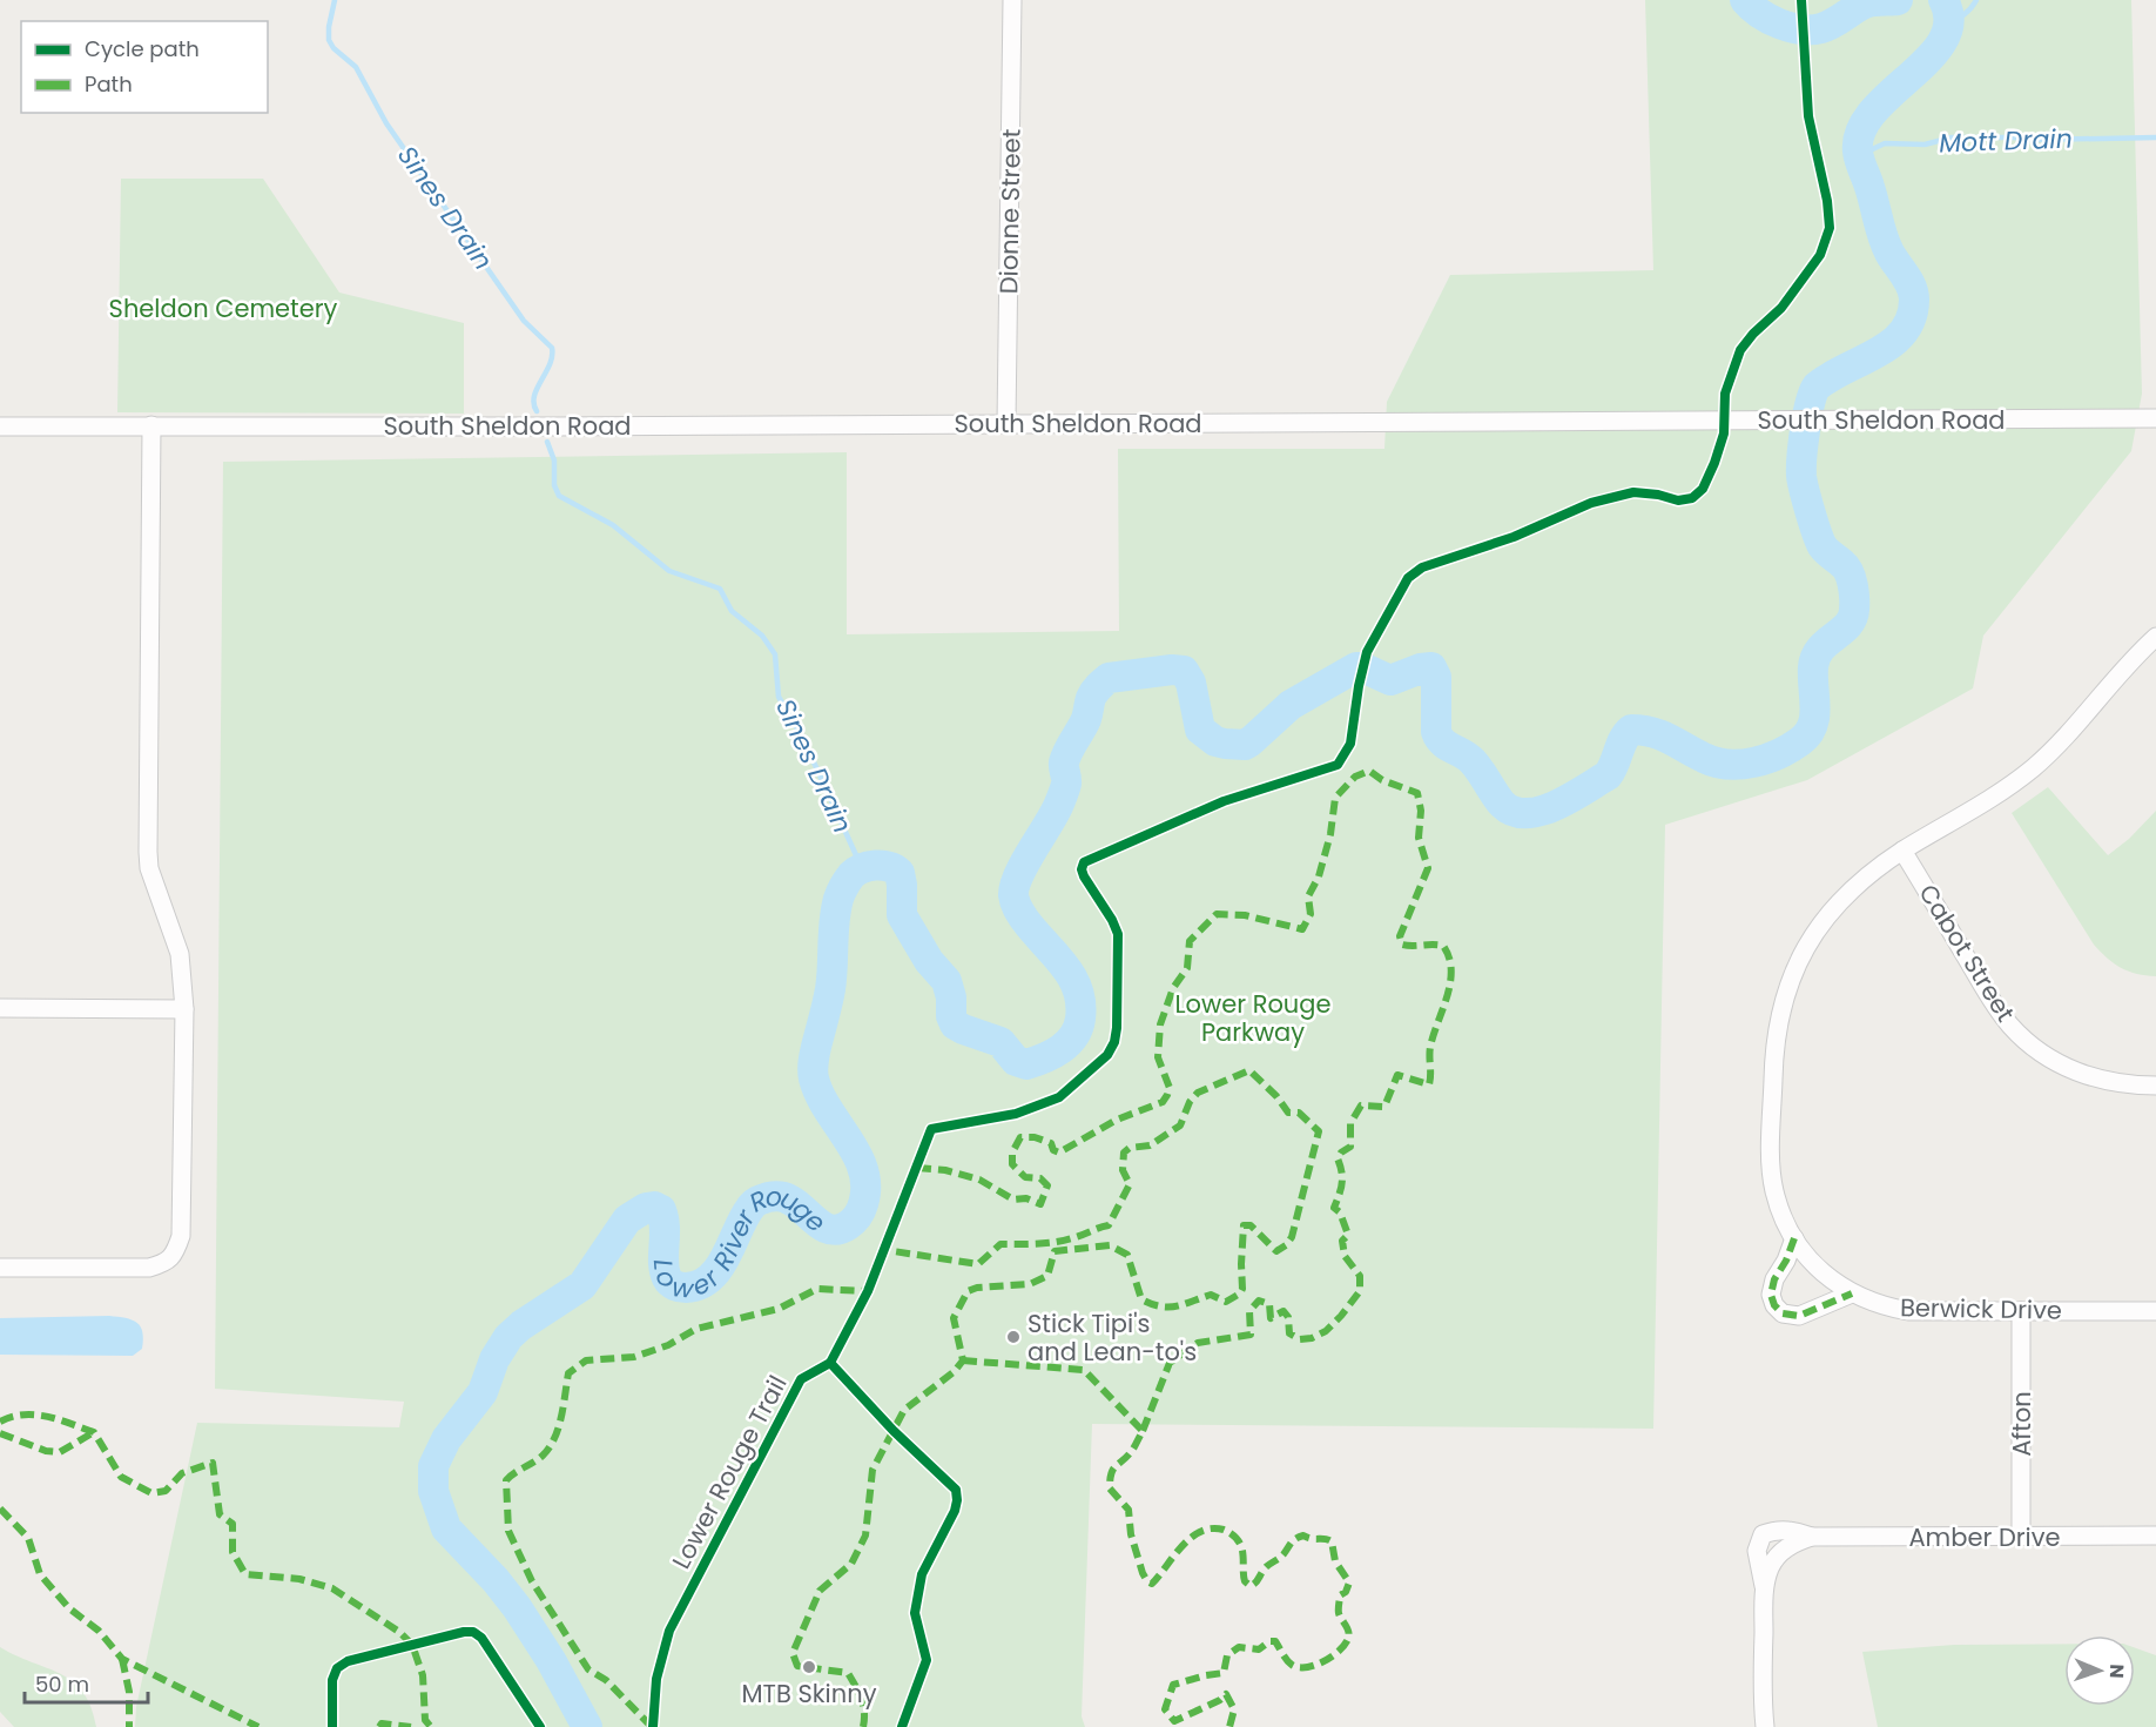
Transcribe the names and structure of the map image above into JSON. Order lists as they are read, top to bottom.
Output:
{
  "streets": {
    "street": [
      "Dionne Street",
      "South Sheldon Road",
      "Cabot Street",
      "Berwick Drive",
      "Afton",
      "Amber Drive"
    ],
    "cycle path": ["Lower Rouge Trail"]
  },
  "crossings": [
    ["Dionne Street", "South Sheldon Road"],
    ["Cabot Street", "Berwick Drive"],
    ["Berwick Drive", "Afton"],
    ["Afton", "Amber Drive"]
  ],
  "water": ["Mott Drain", "Sines Drain", "Lower River Rouge"],
  "parks": ["Sheldon Cemetery", "Lower Rouge Parkway"],
  "places": ["Stick Tipi's and Lean-to's", "MTB Skinny"],
  "legend": ["Cycle path", "Path"],
  "scale_bar": "50 m",
  "north": "right"
}
